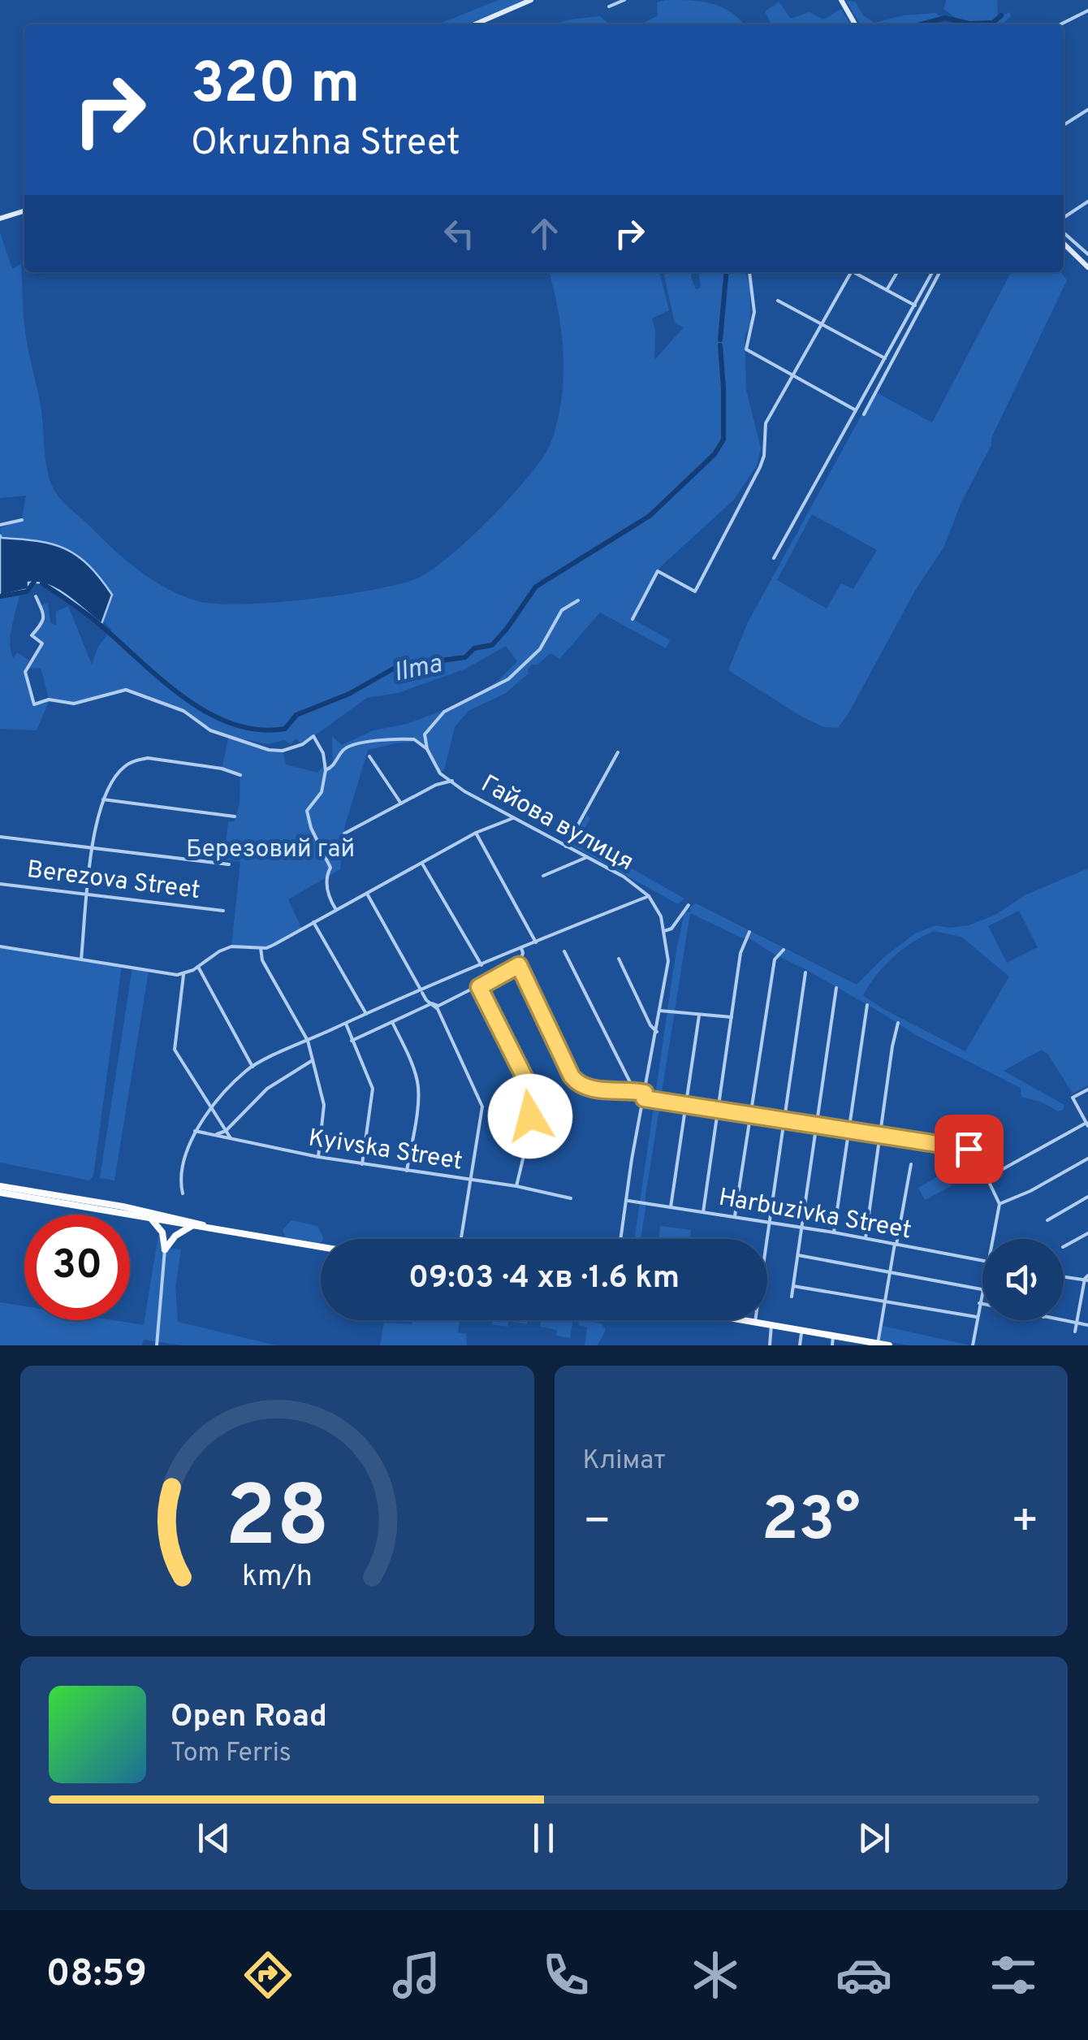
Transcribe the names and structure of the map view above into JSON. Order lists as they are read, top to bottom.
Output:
{
  "streets": {
    "street": [
      "Гайова вулиця",
      "Berezova Street",
      "Kyivska Street",
      "Harbuzivka Street"
    ]
  },
  "water": ["Ilma"],
  "parks": ["Березовий гай"],
  "page": {
    "turn": ["320 m", "Okruzhna Street"],
    "limit": "30",
    "trip": "09:03 · 4 хв · 1.6 km",
    "tile": "Клімат",
    "heat": ["−", "23°", "+"],
    "song": ["Open Road", "Tom Ferris"],
    "tabs": "08:59",
    "gauge": ["28", "km/h"]
  }
}
